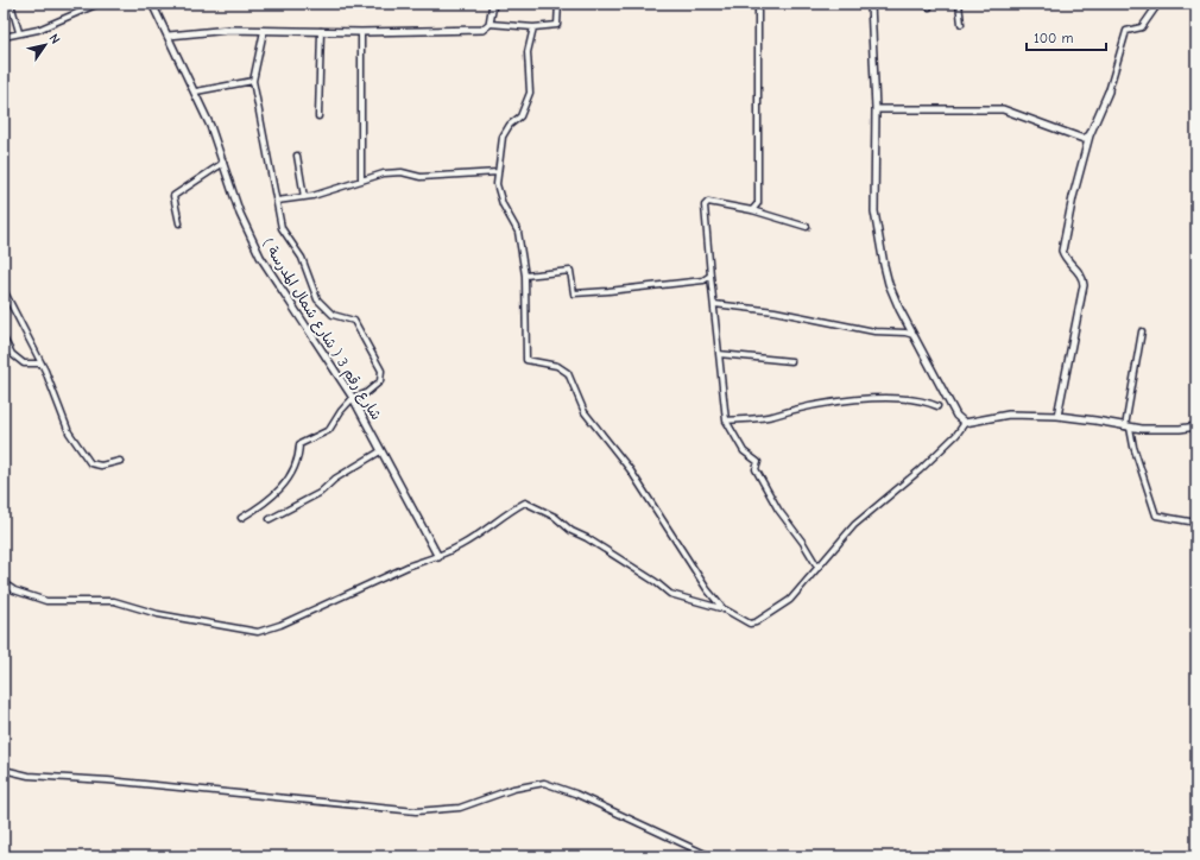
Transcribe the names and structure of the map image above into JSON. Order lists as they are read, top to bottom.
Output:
{
  "streets": {
    "street": ["شارع رقم 3 ( شارع شمال المدرسة )"]
  },
  "scale_bar": "100 m",
  "north": "top right"
}
